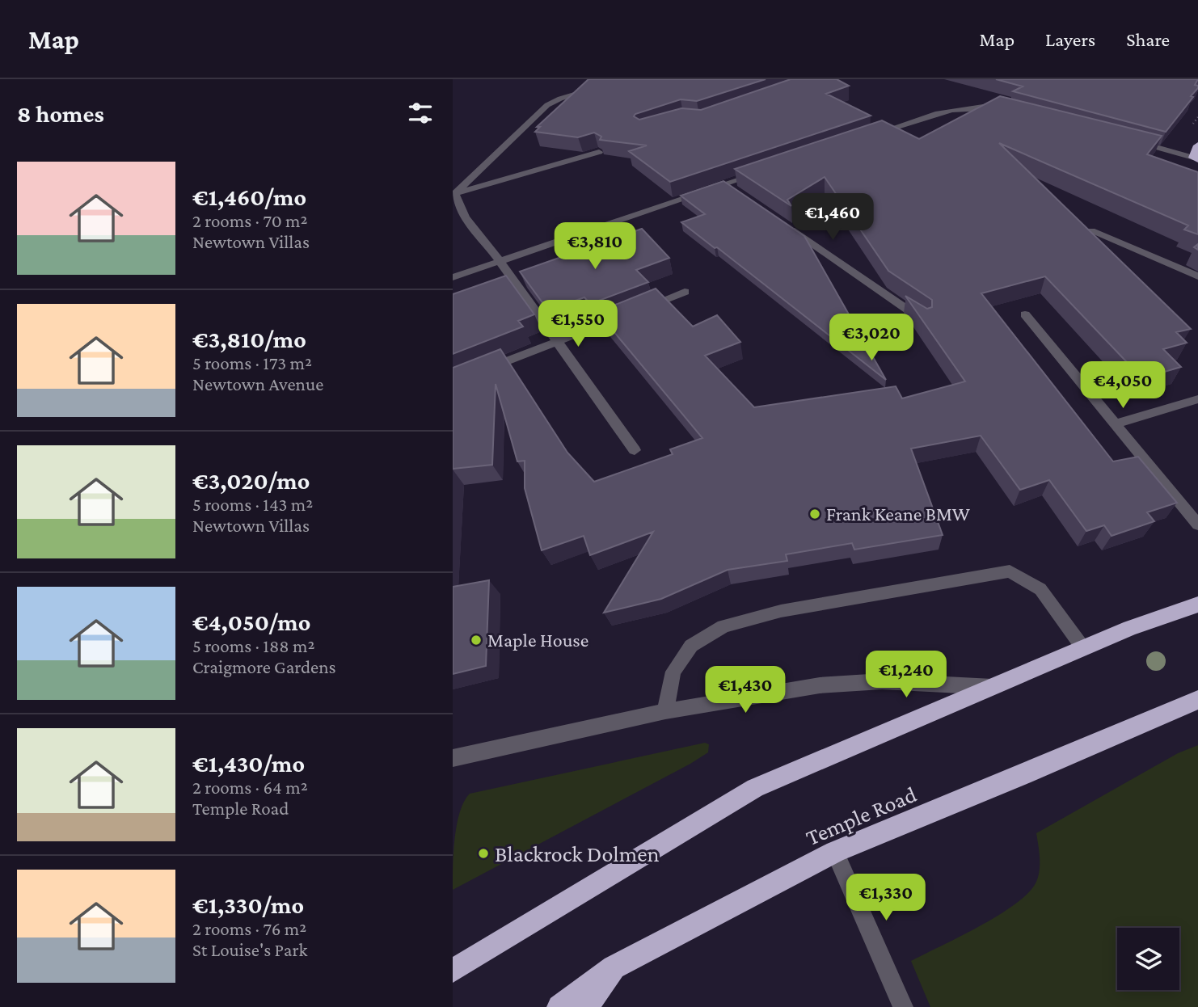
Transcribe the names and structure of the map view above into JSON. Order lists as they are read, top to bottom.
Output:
{
  "streets": {
    "highway": ["Temple Road"]
  },
  "places": ["Frank Keane BMW", "Maple House", "Blackrock Dolmen"],
  "page": {
    "header": "Map",
    "nav": ["Map", "Layers", "Share"],
    "heading": "8 homes",
    "list": [
      {
        "name": "€1,460/mo",
        "note": "2 rooms · 70 m² · Newtown Villas"
      },
      {
        "name": "€3,810/mo",
        "note": "5 rooms · 173 m² · Newtown Avenue"
      },
      {
        "name": "€3,020/mo",
        "note": "5 rooms · 143 m² · Newtown Villas"
      },
      {
        "name": "€4,050/mo",
        "note": "5 rooms · 188 m² · Craigmore Gardens"
      },
      {
        "name": "€1,430/mo",
        "note": "2 rooms · 64 m² · Temple Road"
      },
      {
        "name": "€1,330/mo",
        "note": "2 rooms · 76 m² · St Louise's Park"
      }
    ],
    "price": [
      "€1,460",
      "€3,810",
      "€1,550",
      "€3,020",
      "€4,050",
      "€1,240",
      "€1,430",
      "€1,330"
    ]
  }
}
